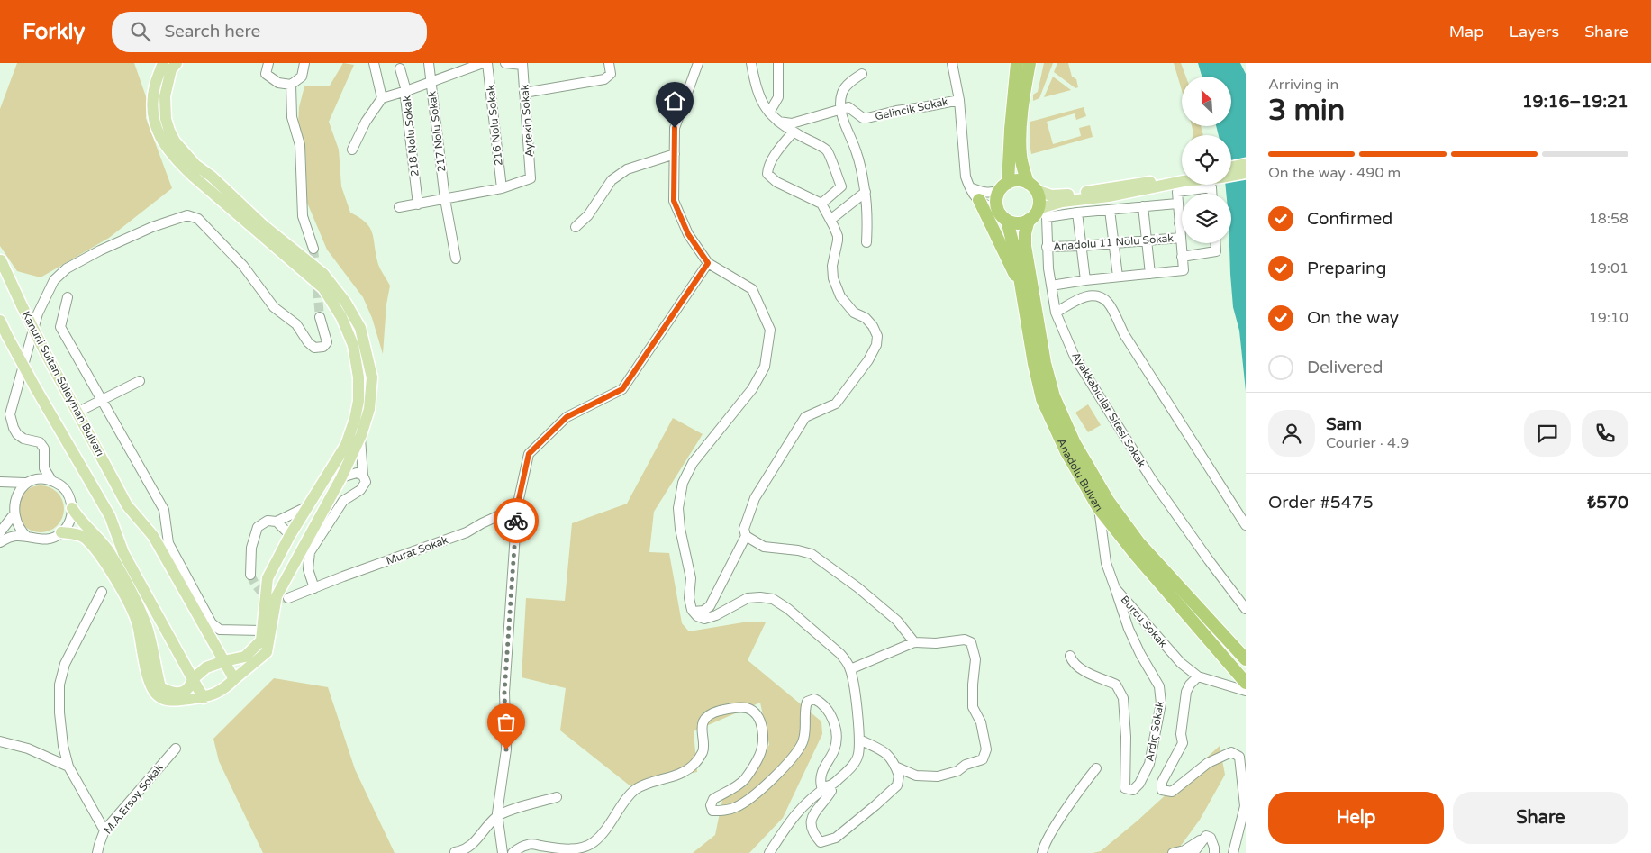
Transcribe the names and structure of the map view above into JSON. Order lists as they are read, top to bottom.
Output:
{
  "streets": {
    "highway": ["Anadolu Bulvarı"],
    "main road": ["Kanuni Sultan Süleyman Bulvarı"],
    "street": [
      "Gelincik Sokak",
      "Aytekin Sokak",
      "216 Nolu Sokak",
      "217 Nolu Sokak",
      "218 Nolu Sokak",
      "Anadolu 11 Nolu Sokak",
      "Ayakkabıcılar Sitesi Sokak",
      "Murat Sokak",
      "Burcu Sokak",
      "Ardıç Sokak",
      "M.A.Ersoy Sokak"
    ]
  },
  "crossings": [
    ["Aytekin Sokak", "216 Nolu Sokak"],
    ["Anadolu 11 Nolu Sokak", "Ayakkabıcılar Sitesi Sokak"],
    ["Ayakkabıcılar Sitesi Sokak", "Anadolu Bulvarı"],
    ["Anadolu Bulvarı", "Burcu Sokak"],
    ["Burcu Sokak", "Ardıç Sokak"]
  ],
  "north": "top left",
  "page": {
    "header": "Forkly",
    "search": "Search here",
    "nav": ["Map", "Layers", "Share"],
    "heading": ["3 min", "Arriving in", "19:16–19:21"],
    "panel": [
      "Sam",
      "Courier · 4.9",
      "Order #5475",
      "₺570"
    ],
    "bar": "On the way · 490 m",
    "list": [
      ["Confirmed", "18:58"],
      ["Preparing", "19:01"],
      ["On the way", "19:10"],
      "Delivered"
    ],
    "buttons": ["Help", "Share"]
  }
}
